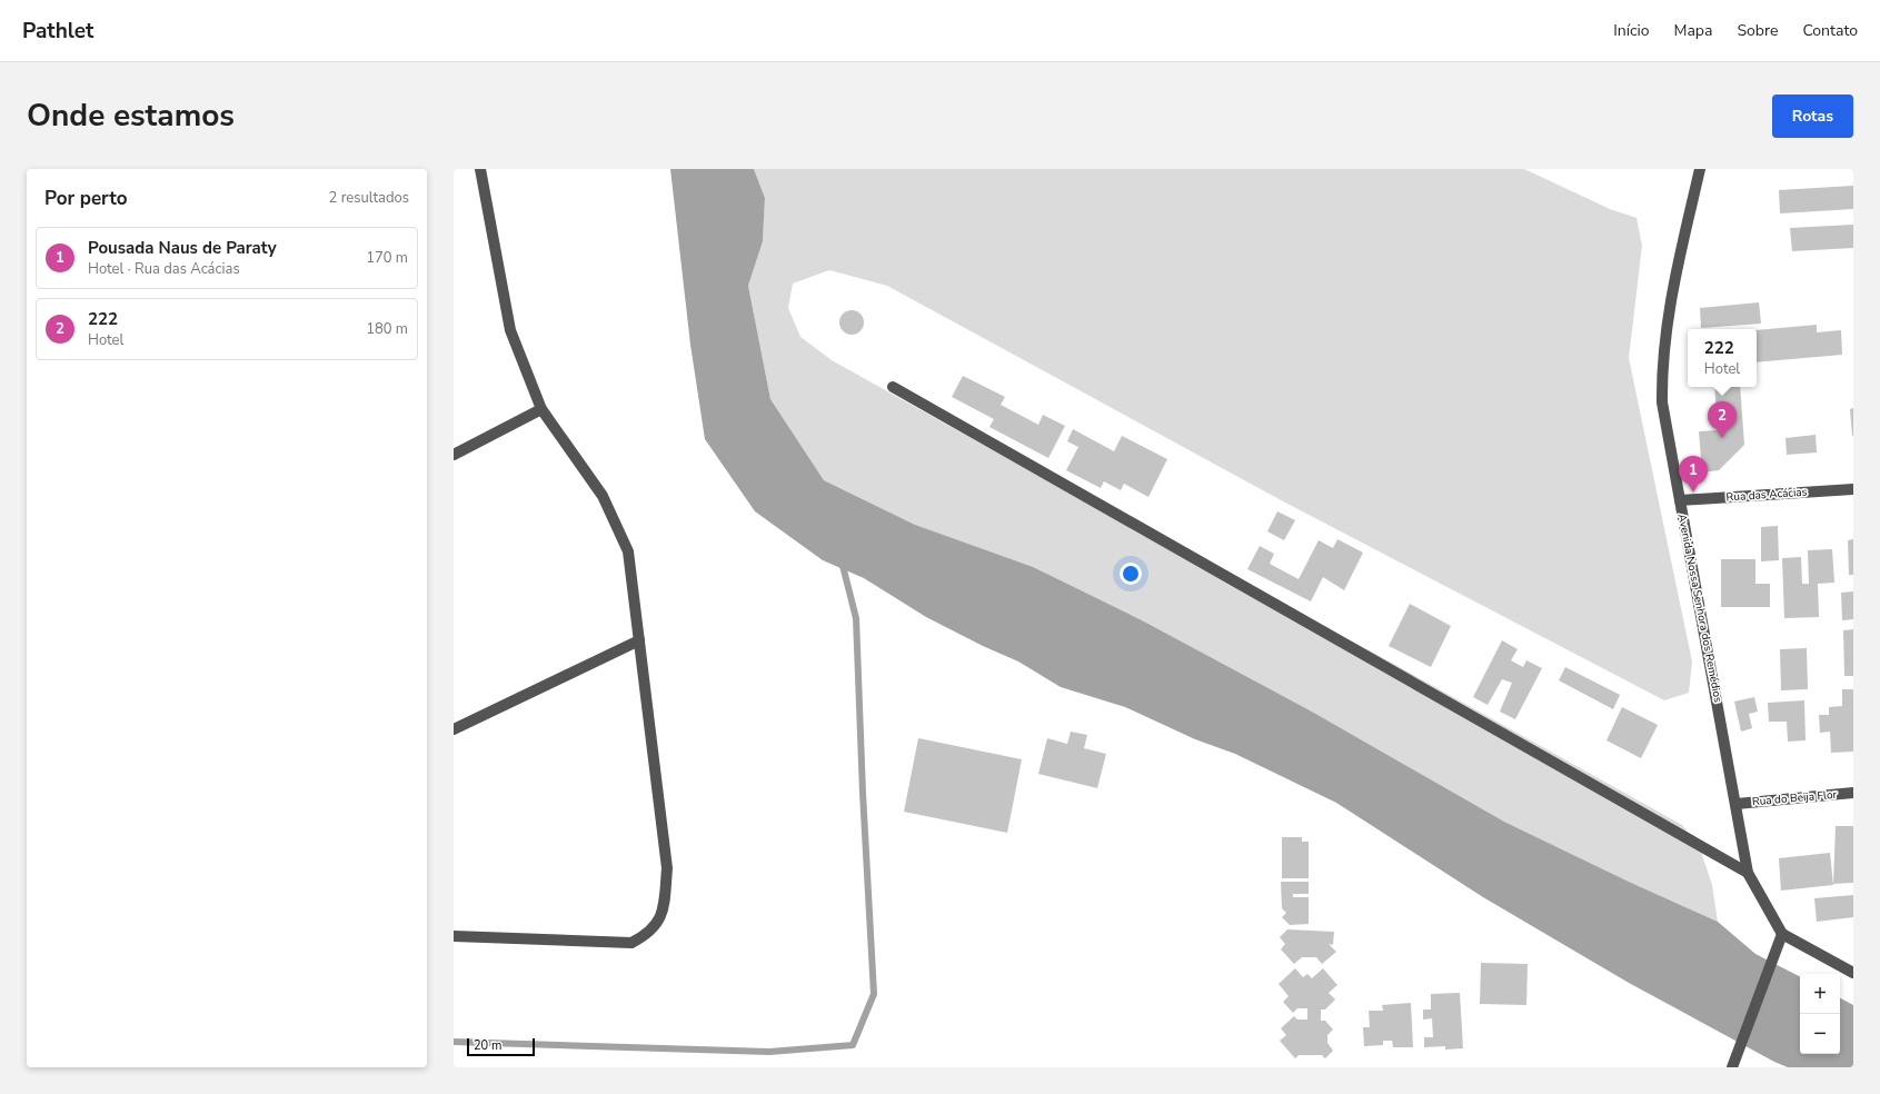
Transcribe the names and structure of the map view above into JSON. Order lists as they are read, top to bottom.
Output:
{
  "streets": {
    "street": ["Rua das Acácias", "Avenida Nossa Senhora dos Remédios", "Rua do Beija Flor"]
  },
  "crossings": [
    ["Rua das Acácias", "Avenida Nossa Senhora dos Remédios"],
    ["Avenida Nossa Senhora dos Remédios", "Rua do Beija Flor"]
  ],
  "scale_bar": "20 m",
  "page": {
    "header": "Pathlet",
    "nav": [
      "Início",
      "Mapa",
      "Sobre",
      "Contato"
    ],
    "title": "Onde estamos",
    "buttons": "Rotas",
    "heading": ["Por perto", "2 resultados"],
    "list": [
      {
        "mark": "1",
        "name": "Pousada Naus de Paraty",
        "note": "Hotel · Rua das Acácias",
        "value": "170 m"
      },
      {
        "mark": "2",
        "name": "222",
        "note": "Hotel",
        "value": "180 m"
      }
    ],
    "popup": ["222", "Hotel"],
    "pins": ["2", "1"],
    "map_buttons": ["+", "−"],
    "scale": "20 m"
  }
}
